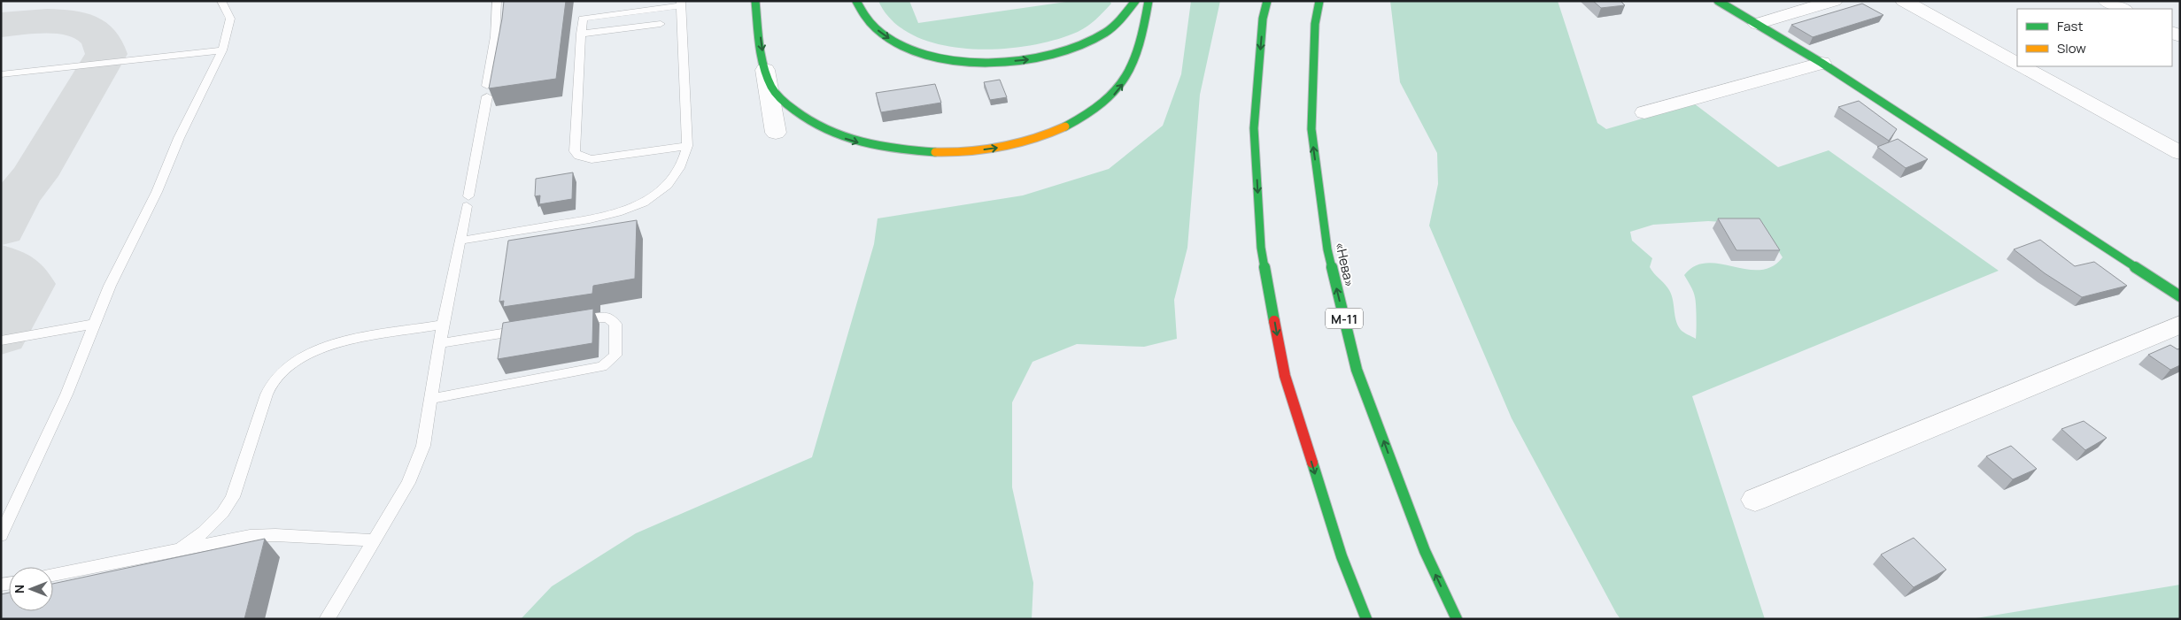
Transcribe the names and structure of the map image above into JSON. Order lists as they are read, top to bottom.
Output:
{
  "streets": {
    "main road": ["«Нева»", "М-11"]
  },
  "legend": ["Fast", "Slow"],
  "north": "left"
}
